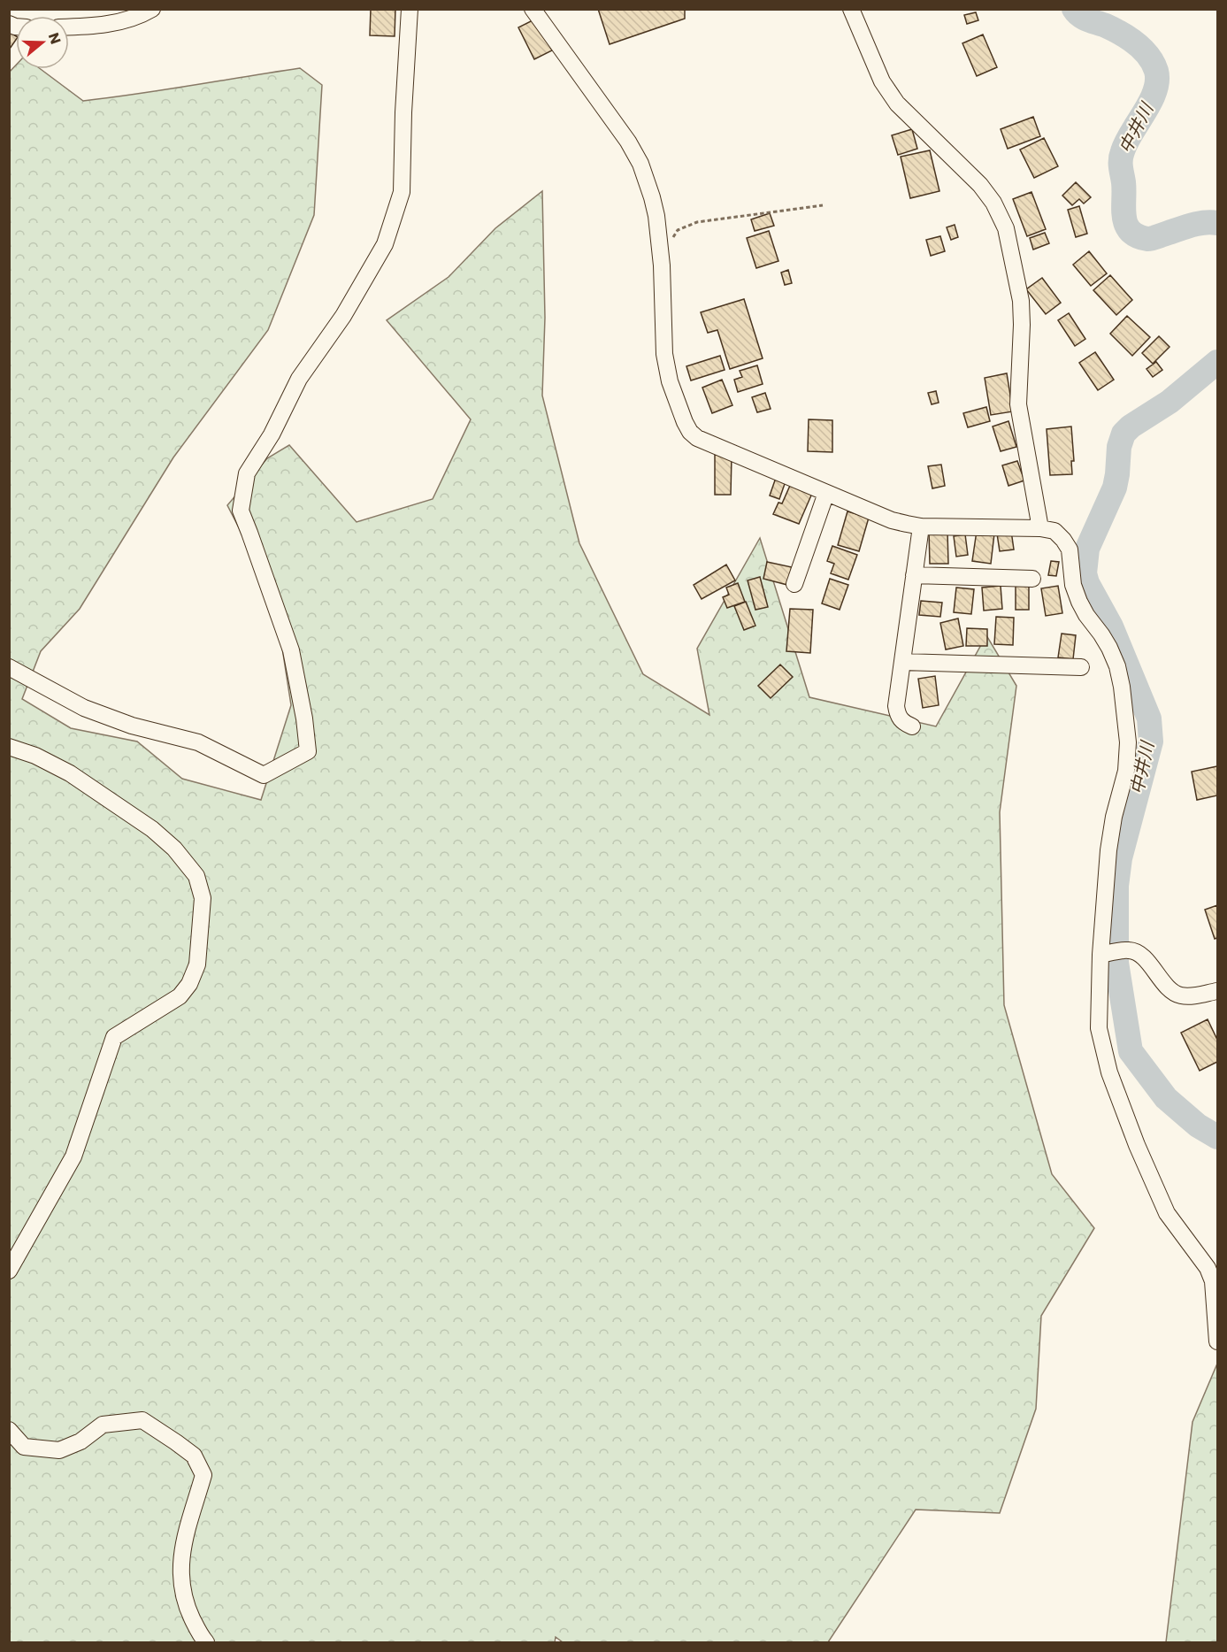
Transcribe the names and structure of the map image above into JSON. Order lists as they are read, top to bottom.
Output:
{
  "water": ["中井川"],
  "north": "right"
}
